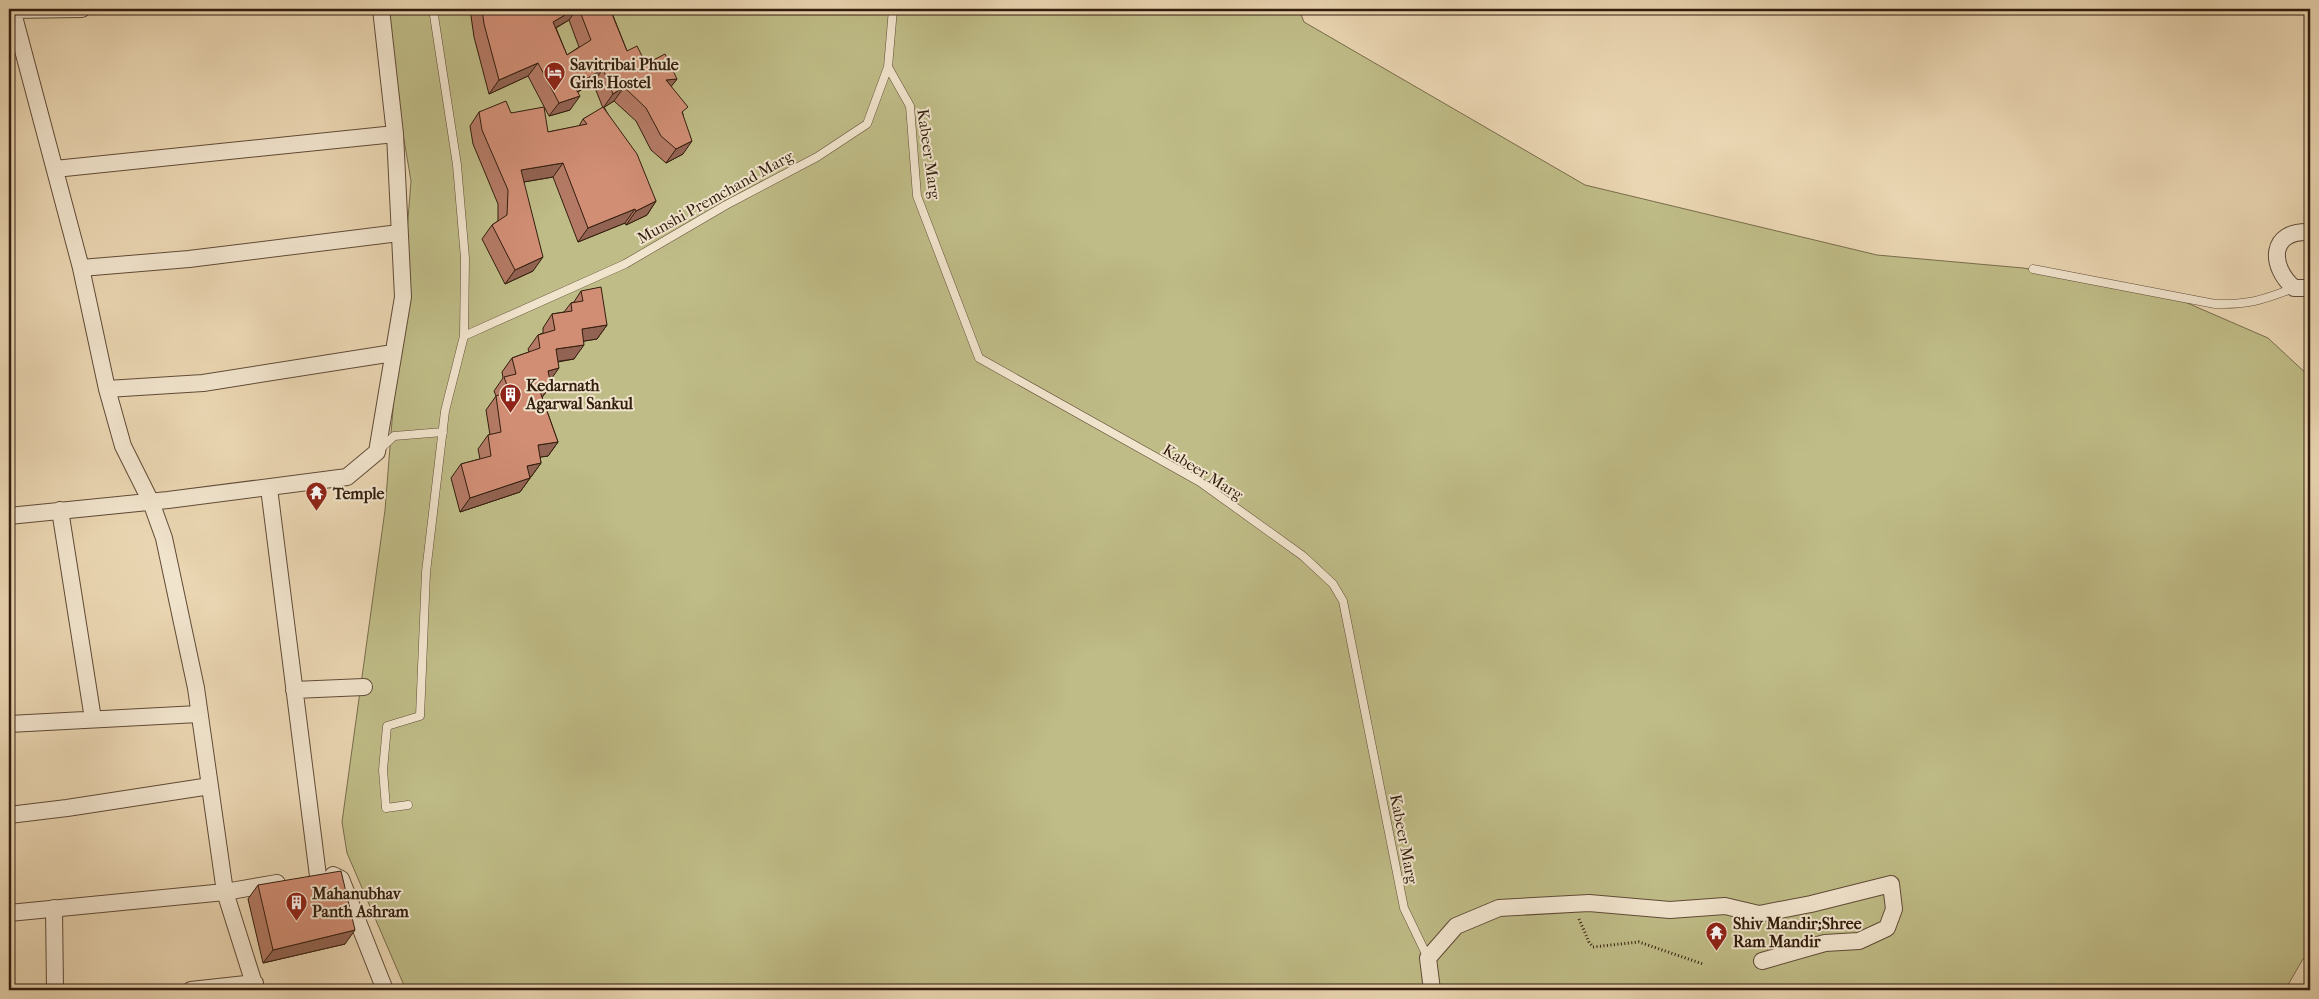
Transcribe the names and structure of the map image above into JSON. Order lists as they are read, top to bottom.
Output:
{
  "streets": {
    "lane": ["Kabeer Marg", "Munshi Premchand Marg"]
  },
  "crossings": [
    ["Kabeer Marg", "Munshi Premchand Marg"]
  ],
  "places": {
    "hotel": ["Savitribai Phule Girls Hostel"],
    "building": ["Kedarnath Agarwal Sankul", "Mahanubhav Panth Ashram"],
    "temple": ["Temple", "Shiv Mandir;Shree Ram Mandir"]
  }
}
